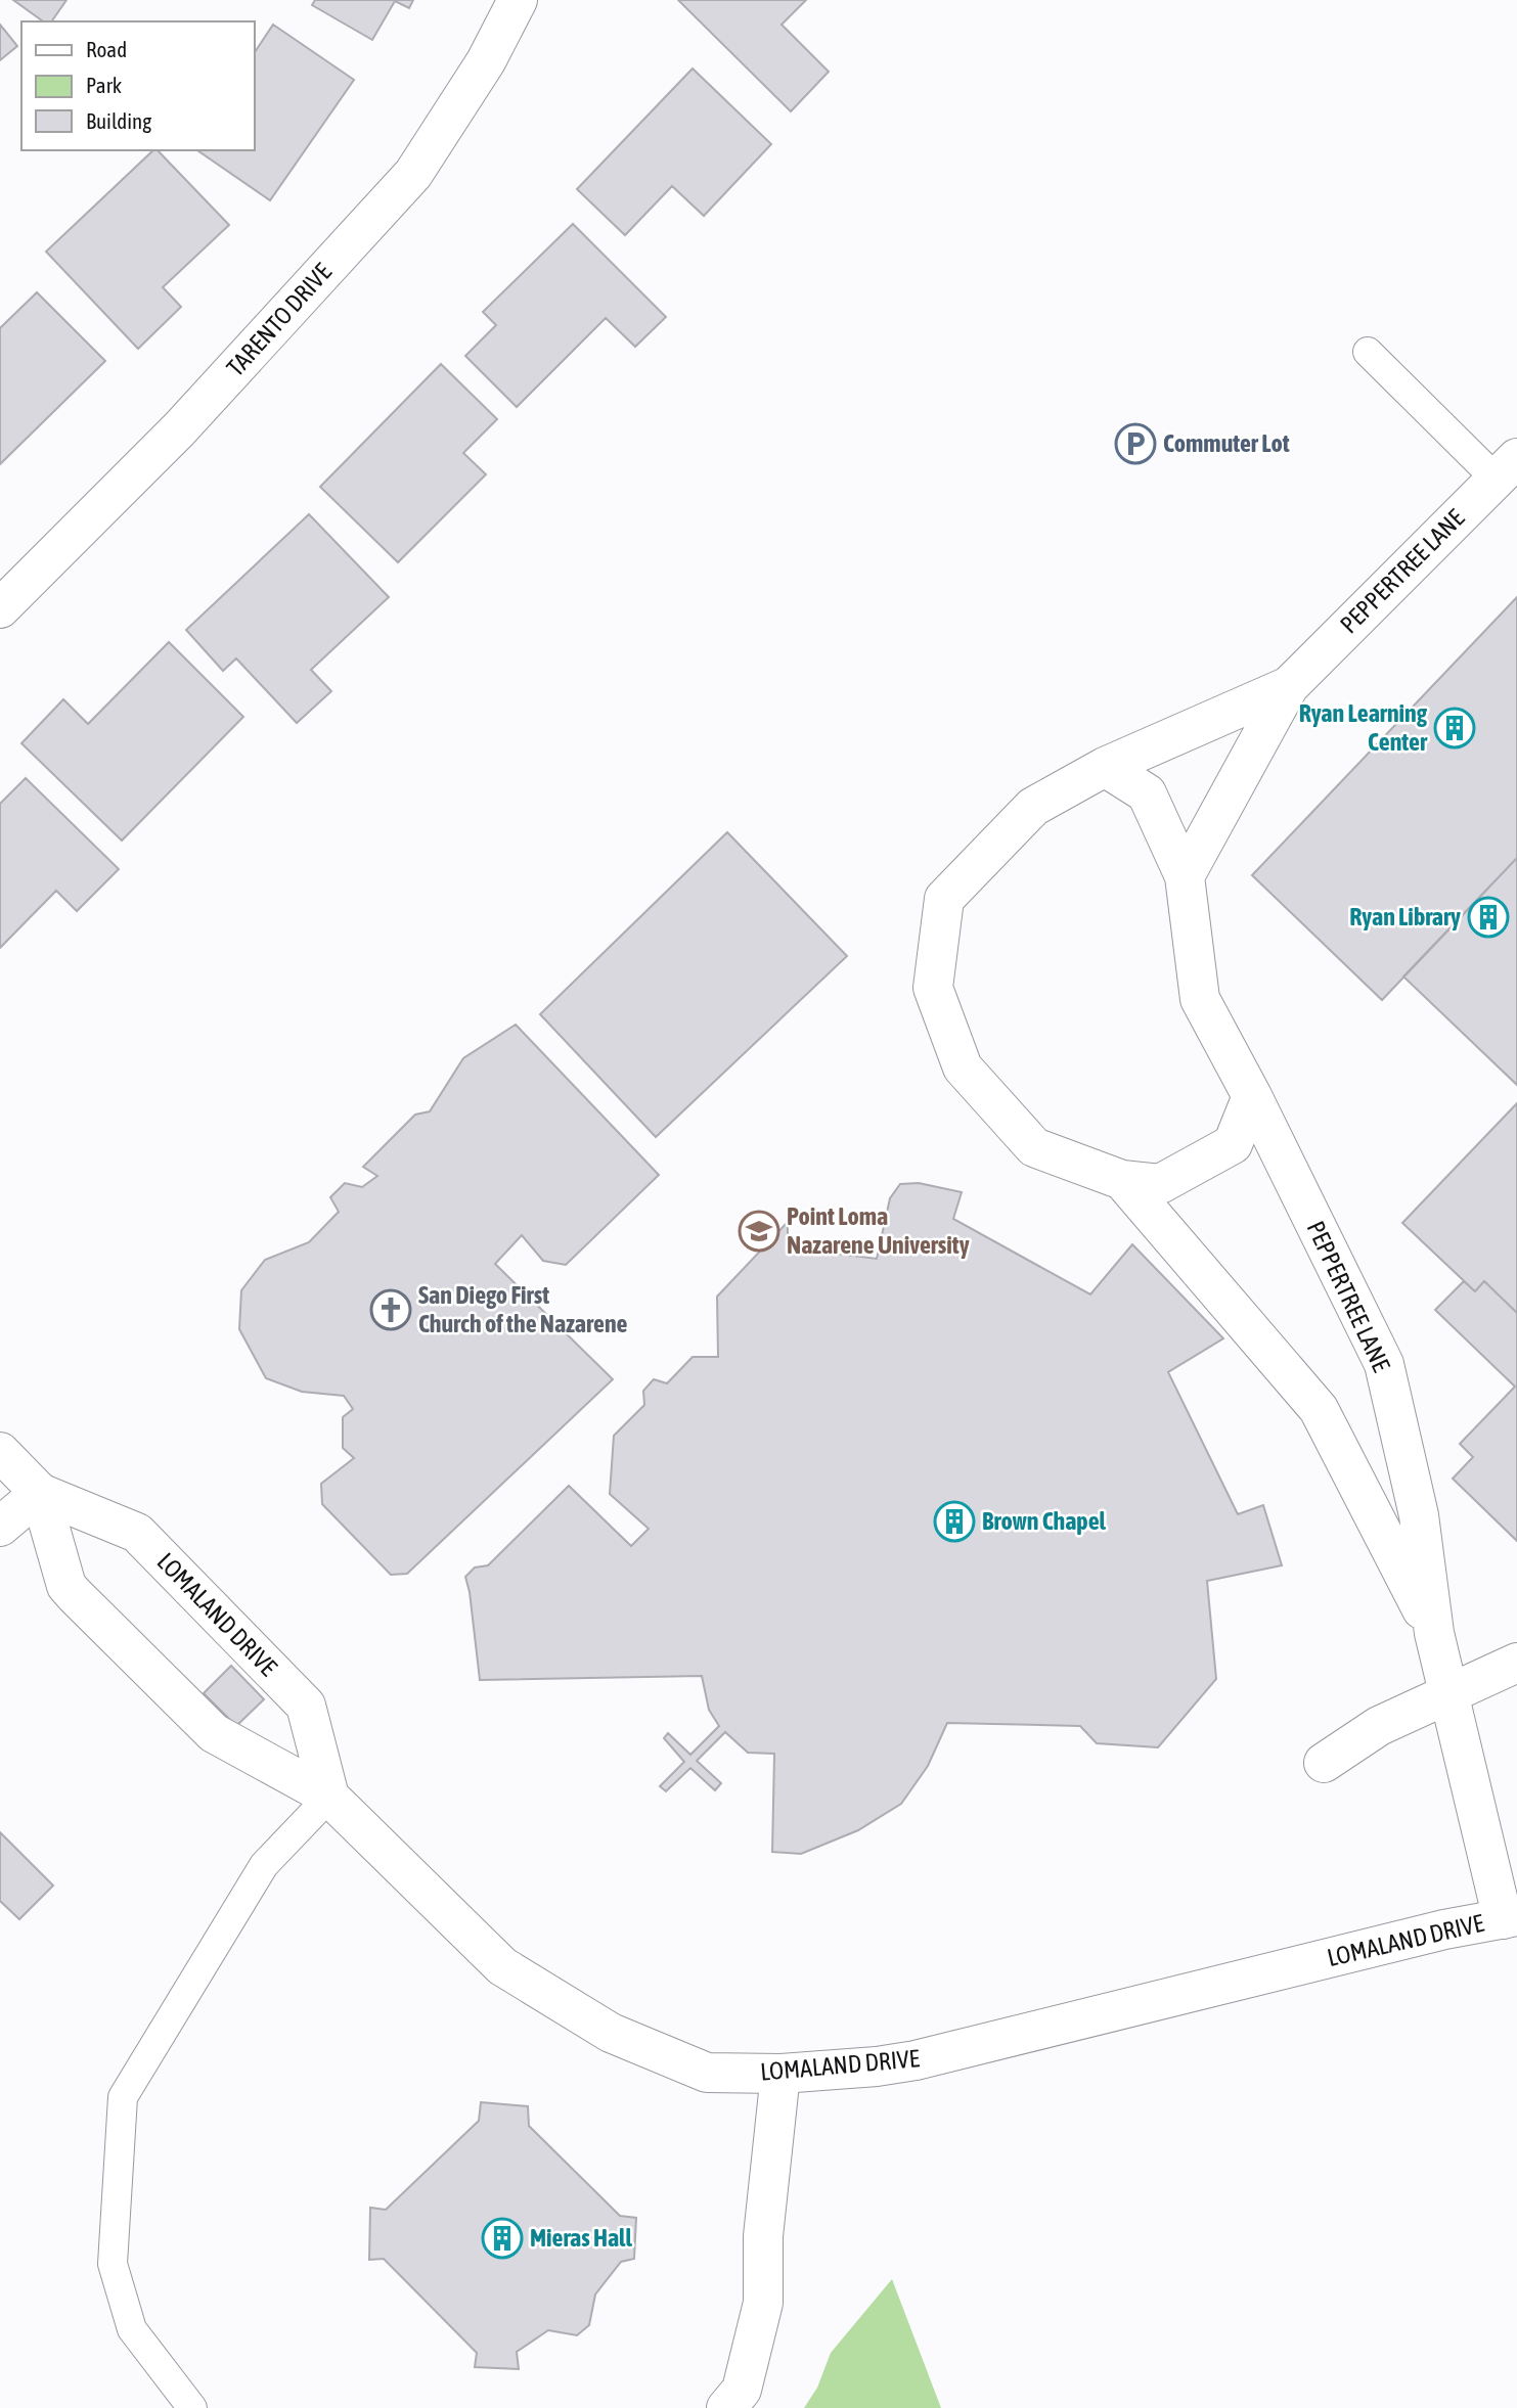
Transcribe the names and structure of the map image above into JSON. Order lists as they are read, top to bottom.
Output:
{
  "streets": {
    "street": ["TARENTO DRIVE", "PEPPERTREE LANE", "LOMALAND DRIVE"]
  },
  "crossings": [
    ["PEPPERTREE LANE", "LOMALAND DRIVE"]
  ],
  "places": {
    "parking": ["Commuter Lot"],
    "building": [
      "Ryan Learning Center",
      "Ryan Library",
      "Brown Chapel",
      "Mieras Hall"
    ],
    "school or university": ["Point Loma Nazarene University"],
    "church": ["San Diego First Church of the Nazarene"]
  },
  "legend": ["Road", "Park", "Building"]
}
